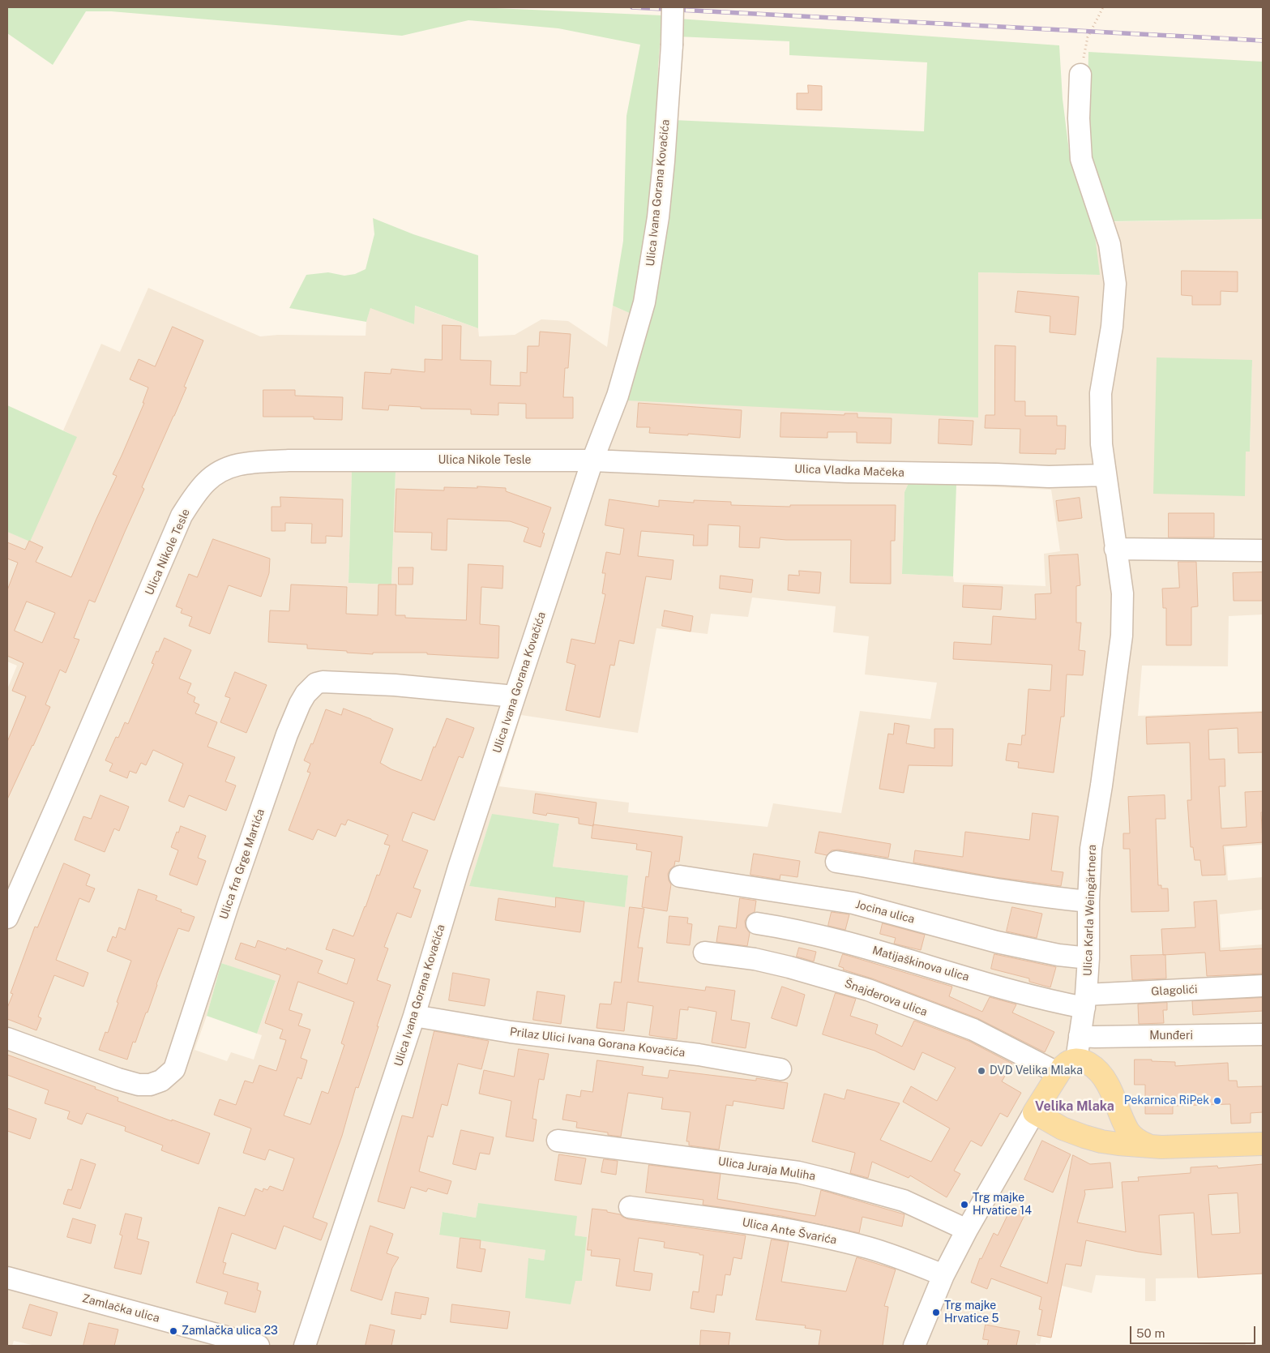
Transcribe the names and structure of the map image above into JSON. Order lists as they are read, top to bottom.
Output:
{
  "streets": {
    "street": [
      "Ulica Ivana Gorana Kovačića",
      "Ulica Nikole Tesle",
      "Ulica Vladka Mačeka",
      "Ulica fra Grge Martića",
      "Ulica Karla Weingärtnera",
      "Jocina ulica",
      "Matijaškinova ulica",
      "Glagolići",
      "Šnajderova ulica",
      "Munđeri",
      "Prilaz Ulici Ivana Gorana Kovačića",
      "Ulica Juraja Muliha",
      "Ulica Ante Švarića",
      "Zamlačka ulica"
    ]
  },
  "crossings": [
    ["Ulica Ivana Gorana Kovačića", "Ulica Nikole Tesle"],
    ["Ulica Ivana Gorana Kovačića", "Ulica Vladka Mačeka"],
    ["Ulica Ivana Gorana Kovačića", "Ulica fra Grge Martića"],
    ["Ulica Ivana Gorana Kovačića", "Prilaz Ulici Ivana Gorana Kovačića"],
    ["Ulica Nikole Tesle", "Ulica Vladka Mačeka"],
    ["Ulica Vladka Mačeka", "Ulica Karla Weingärtnera"],
    ["Ulica Karla Weingärtnera", "Jocina ulica"],
    ["Ulica Karla Weingärtnera", "Matijaškinova ulica"],
    ["Ulica Karla Weingärtnera", "Glagolići"],
    ["Ulica Karla Weingärtnera", "Munđeri"],
    ["Matijaškinova ulica", "Glagolići"]
  ],
  "districts": ["Velika Mlaka"],
  "places": [
    "DVD Velika Mlaka",
    "Pekarnica RiPek",
    "Trg majke Hrvatice 14",
    "Trg majke Hrvatice 5",
    "Zamlačka ulica 23"
  ],
  "scale_bar": "50 m"
}
